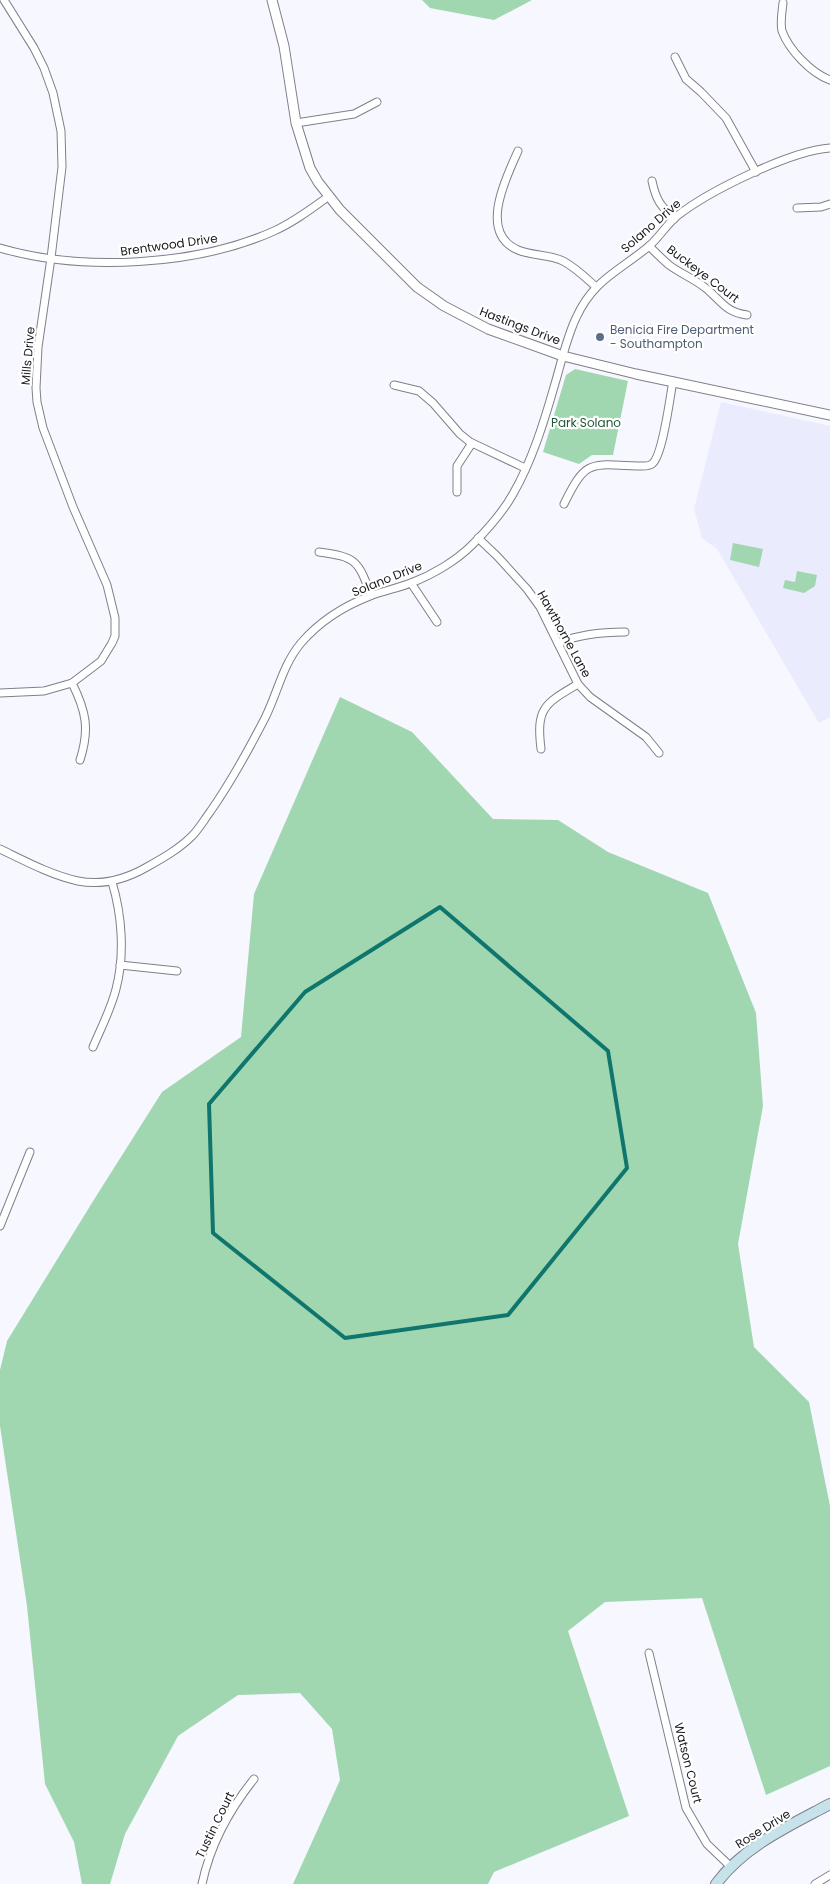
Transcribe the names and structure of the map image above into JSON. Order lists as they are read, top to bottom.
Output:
{
  "streets": {
    "main road": ["Rose Drive"],
    "street": [
      "Solano Drive",
      "Brentwood Drive",
      "Buckeye Court",
      "Hastings Drive",
      "Mills Drive",
      "Hawthorne Lane",
      "Watson Court",
      "Tustin Court"
    ]
  },
  "crossings": [
    ["Solano Drive", "Buckeye Court"],
    ["Solano Drive", "Hastings Drive"],
    ["Solano Drive", "Hawthorne Lane"],
    ["Brentwood Drive", "Hastings Drive"],
    ["Brentwood Drive", "Mills Drive"],
    ["Watson Court", "Rose Drive"]
  ],
  "parks": ["Park Solano"],
  "places": ["Benicia Fire Department - Southampton"]
}
